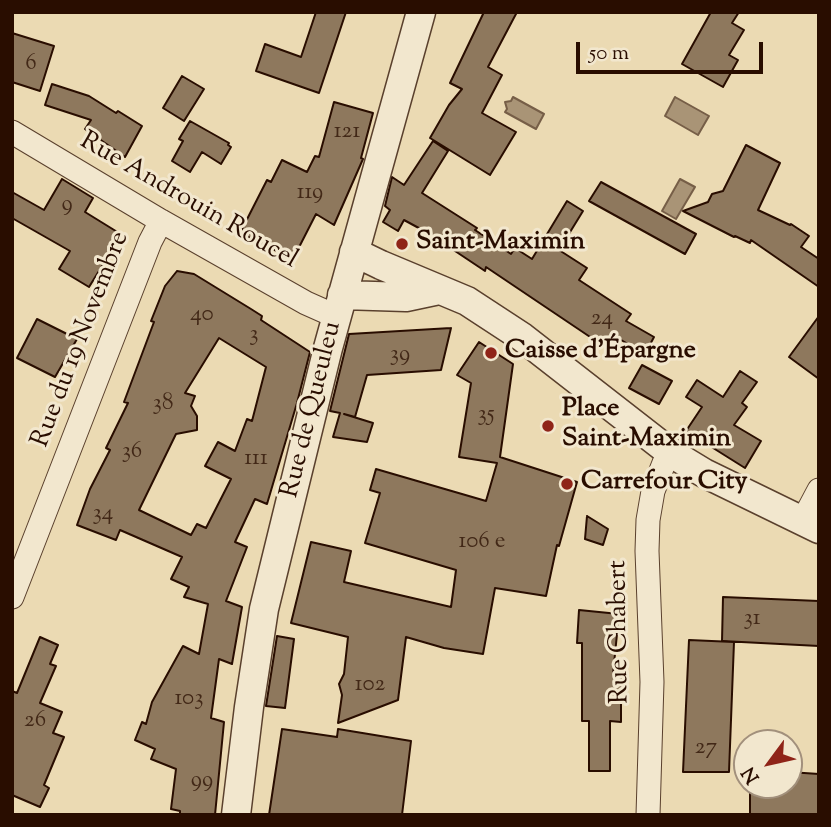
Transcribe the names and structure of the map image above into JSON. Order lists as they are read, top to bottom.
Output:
{
  "streets": {
    "street": [
      "Rue Androuin Roucel",
      "Rue du 19 Novembre",
      "Rue de Queuleu",
      "Rue Chabert"
    ]
  },
  "crossings": [
    ["Rue Androuin Roucel", "Rue du 19 Novembre"],
    ["Rue Androuin Roucel", "Rue de Queuleu"]
  ],
  "places": [
    "Saint-Maximin",
    "Caisse d'Épargne",
    "Place Saint-Maximin",
    "Carrefour City"
  ],
  "house_numbers": [
    "6",
    "121",
    "119",
    "9",
    "40",
    "24",
    "3",
    "39",
    "38",
    "35",
    "36",
    "111",
    "34",
    "106 e",
    "31",
    "102",
    "103",
    "26",
    "27",
    "99"
  ],
  "scale_bar": "50 m",
  "north": "bottom left"
}
